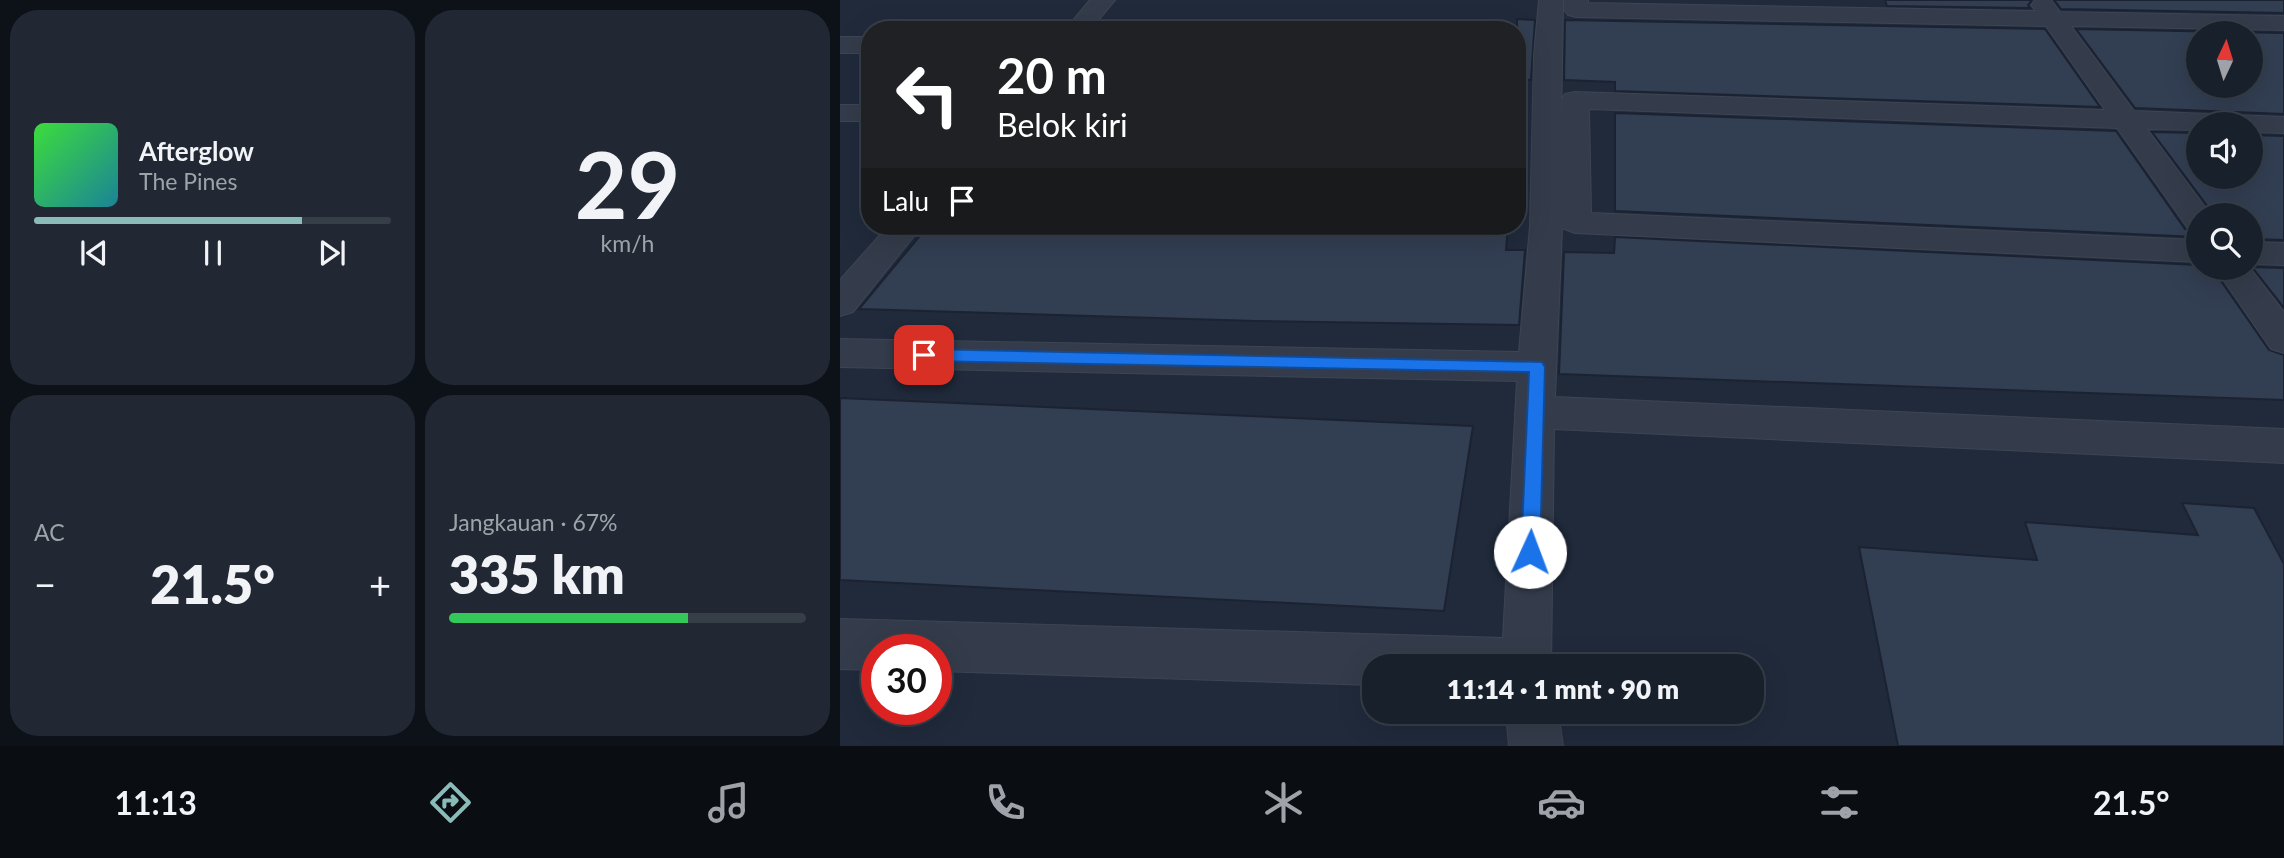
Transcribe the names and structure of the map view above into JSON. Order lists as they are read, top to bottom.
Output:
{
  "north": "top",
  "page": {
    "tile": [
      ["29", "km/h"],
      "AC",
      ["Jangkauan · 67%", "335 km"]
    ],
    "turn": ["20 m", "Belok kiri"],
    "song": ["Afterglow", "The Pines"],
    "then": "Lalu",
    "heat": ["−", "21.5°", "+"],
    "limit": "30",
    "trip": "11:14 · 1 mnt · 90 m",
    "tabs": ["11:13", "21.5°"]
  }
}
